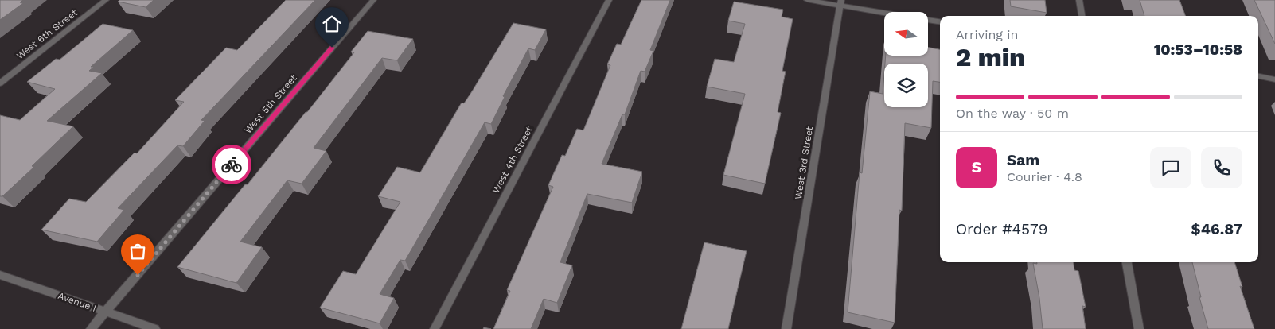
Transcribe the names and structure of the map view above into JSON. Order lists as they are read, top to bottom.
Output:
{
  "streets": {
    "street": [
      "West 6th Street",
      "West 5th Street",
      "West 4th Street",
      "West 3rd Street",
      "Avenue I"
    ]
  },
  "crossings": [
    ["West 5th Street", "Avenue I"]
  ],
  "north": "left",
  "page": {
    "heading": ["2 min", "Arriving in", "10:53–10:58"],
    "panel": [
      "Sam",
      "Courier · 4.8",
      "Order #4579",
      "$46.87"
    ],
    "bar": "On the way · 50 m",
    "round": "S"
  }
}
